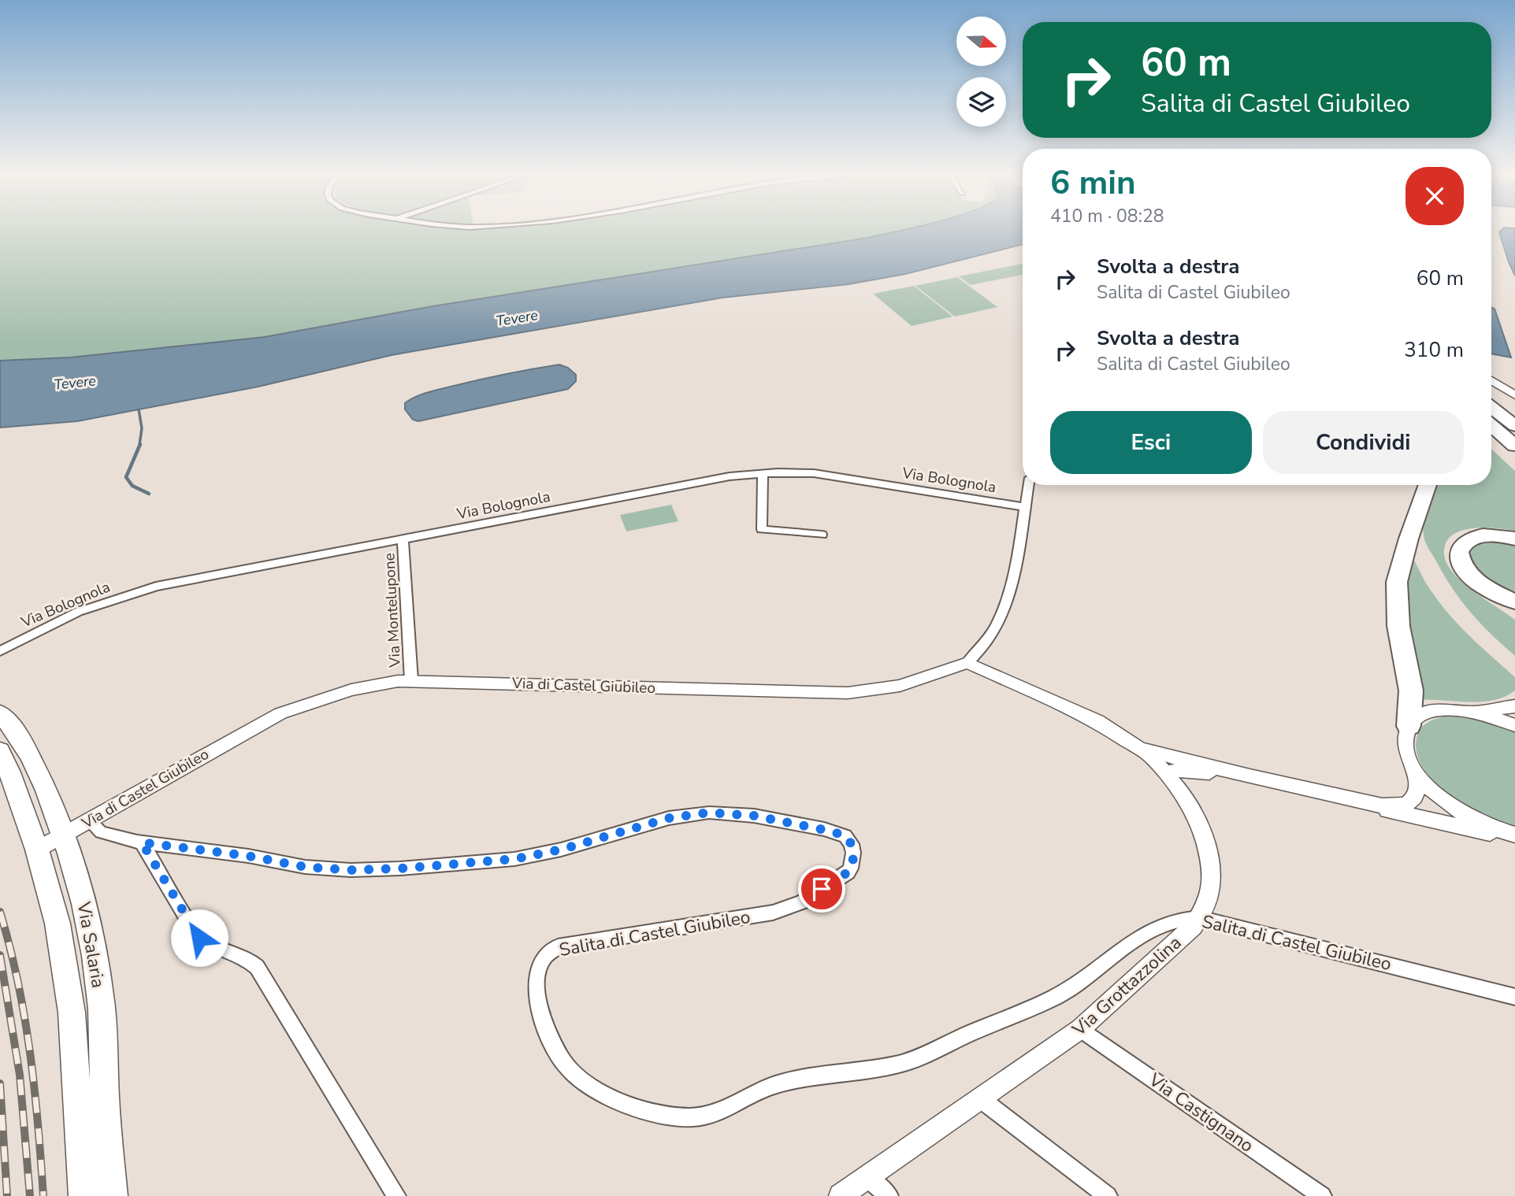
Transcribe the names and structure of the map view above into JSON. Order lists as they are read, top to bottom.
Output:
{
  "streets": {
    "main road": ["Via Salaria"],
    "street": [
      "Via Bolognola",
      "Via Montelupone",
      "Via di Castel Giubileo",
      "Salita di Castel Giubileo",
      "Via Grottazzolina",
      "Via Castignano"
    ]
  },
  "crossings": [
    ["Via Bolognola", "Via Montelupone"],
    ["Via Bolognola", "Via di Castel Giubileo"],
    ["Via Montelupone", "Via di Castel Giubileo"],
    ["Via di Castel Giubileo", "Salita di Castel Giubileo"],
    ["Via di Castel Giubileo", "Via Salaria"],
    ["Via di Castel Giubileo", "Via Grottazzolina"],
    ["Salita di Castel Giubileo", "Via Grottazzolina"],
    ["Via Grottazzolina", "Via Castignano"]
  ],
  "water": ["Tevere"],
  "north": "right",
  "page": {
    "turn": ["60 m", "Salita di Castel Giubileo"],
    "heading": ["6 min", "410 m · 08:28"],
    "list": [
      {
        "name": "Svolta a destra",
        "note": "Salita di Castel Giubileo",
        "value": "60 m"
      },
      {
        "name": "Svolta a destra",
        "note": "Salita di Castel Giubileo",
        "value": "310 m"
      }
    ],
    "buttons": ["Esci", "Condividi"]
  }
}
